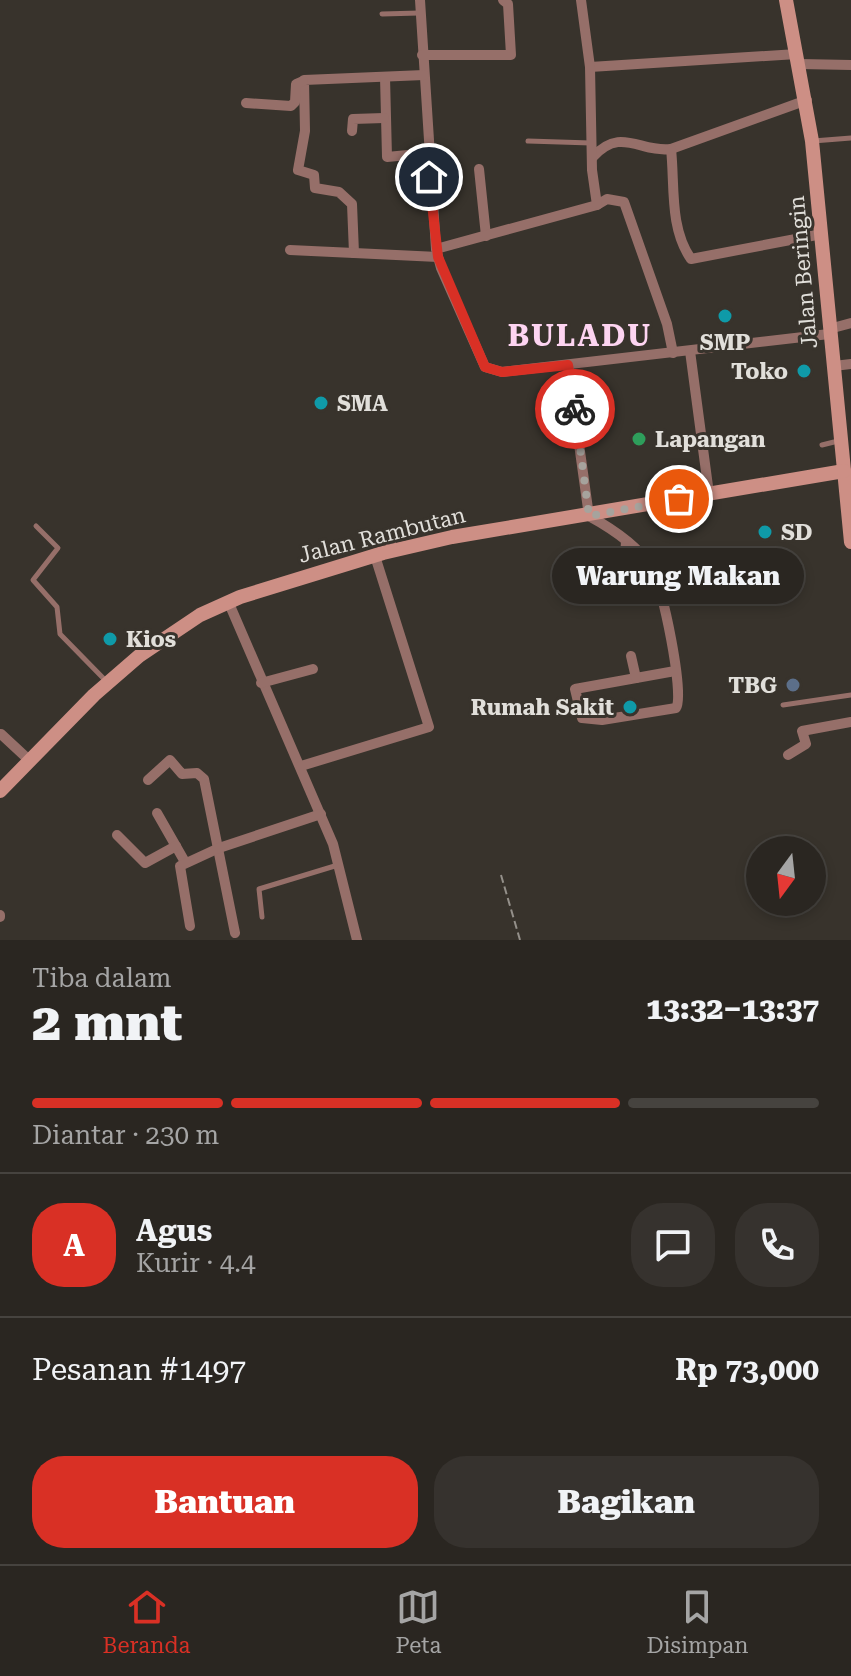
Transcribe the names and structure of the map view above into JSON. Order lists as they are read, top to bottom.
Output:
{
  "streets": {
    "street": ["Jalan Beringin", "Jalan Rambutan"]
  },
  "crossings": [
    ["Jalan Beringin", "Jalan Rambutan"]
  ],
  "districts": ["BULADU"],
  "places": [
    "SMP",
    "Toko",
    "SMA",
    "Lapangan",
    "Warung Makan",
    "SD",
    "Kios",
    "TBG",
    "Rumah Sakit"
  ],
  "north": "bottom",
  "page": {
    "bubble": "Warung Makan",
    "heading": ["2 mnt", "Tiba dalam", "13:32–13:37"],
    "panel": [
      "Agus",
      "Kurir · 4.4",
      "Pesanan #1497",
      "Rp 73,000"
    ],
    "bar": "Diantar · 230 m",
    "round": "A",
    "buttons": ["Bantuan", "Bagikan"],
    "tabs": ["Beranda", "Peta", "Disimpan"]
  }
}
